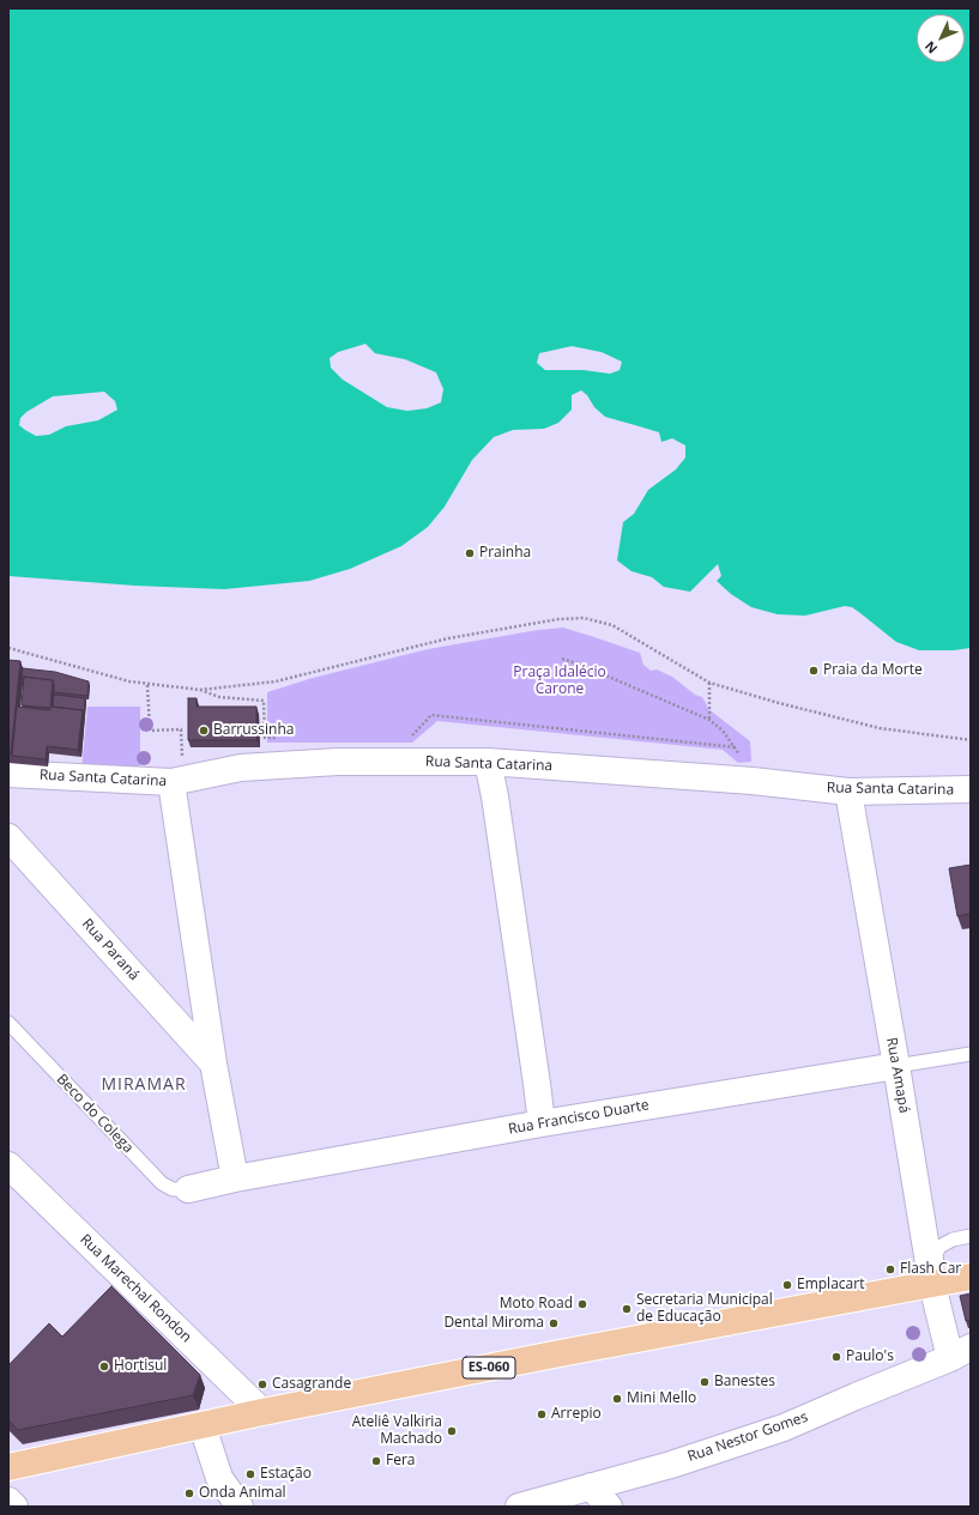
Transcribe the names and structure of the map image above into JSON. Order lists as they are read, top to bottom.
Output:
{
  "streets": {
    "main road": ["ES-060"],
    "street": [
      "Rua Santa Catarina",
      "Rua Paraná",
      "Rua Amapá",
      "Rua Francisco Duarte",
      "Rua Marechal Rondon",
      "Rua Nestor Gomes"
    ],
    "lane": ["Beco do Colega"]
  },
  "crossings": [
    ["Rua Santa Catarina", "Rua Amapá"],
    ["Rua Amapá", "Rua Francisco Duarte"],
    ["Rua Amapá", "ES-060"],
    ["Rua Amapá", "Rua Nestor Gomes"],
    ["Beco do Colega", "Rua Francisco Duarte"],
    ["Rua Marechal Rondon", "ES-060"]
  ],
  "districts": ["MIRAMAR"],
  "parks": ["Praça Idalécio Carone"],
  "places": [
    "Prainha",
    "Praia da Morte",
    "Barrussinha",
    "Flash Car",
    "Emplacart",
    "Moto Road",
    "Secretaria Municipal de Educação",
    "Dental Miroma",
    "Paulo's",
    "Hortisul",
    "Banestes",
    "Casagrande",
    "Mini Mello",
    "Arrepio",
    "Ateliê Valkiria Machado",
    "Fera",
    "Estação",
    "Onda Animal"
  ],
  "north": "bottom left"
}
